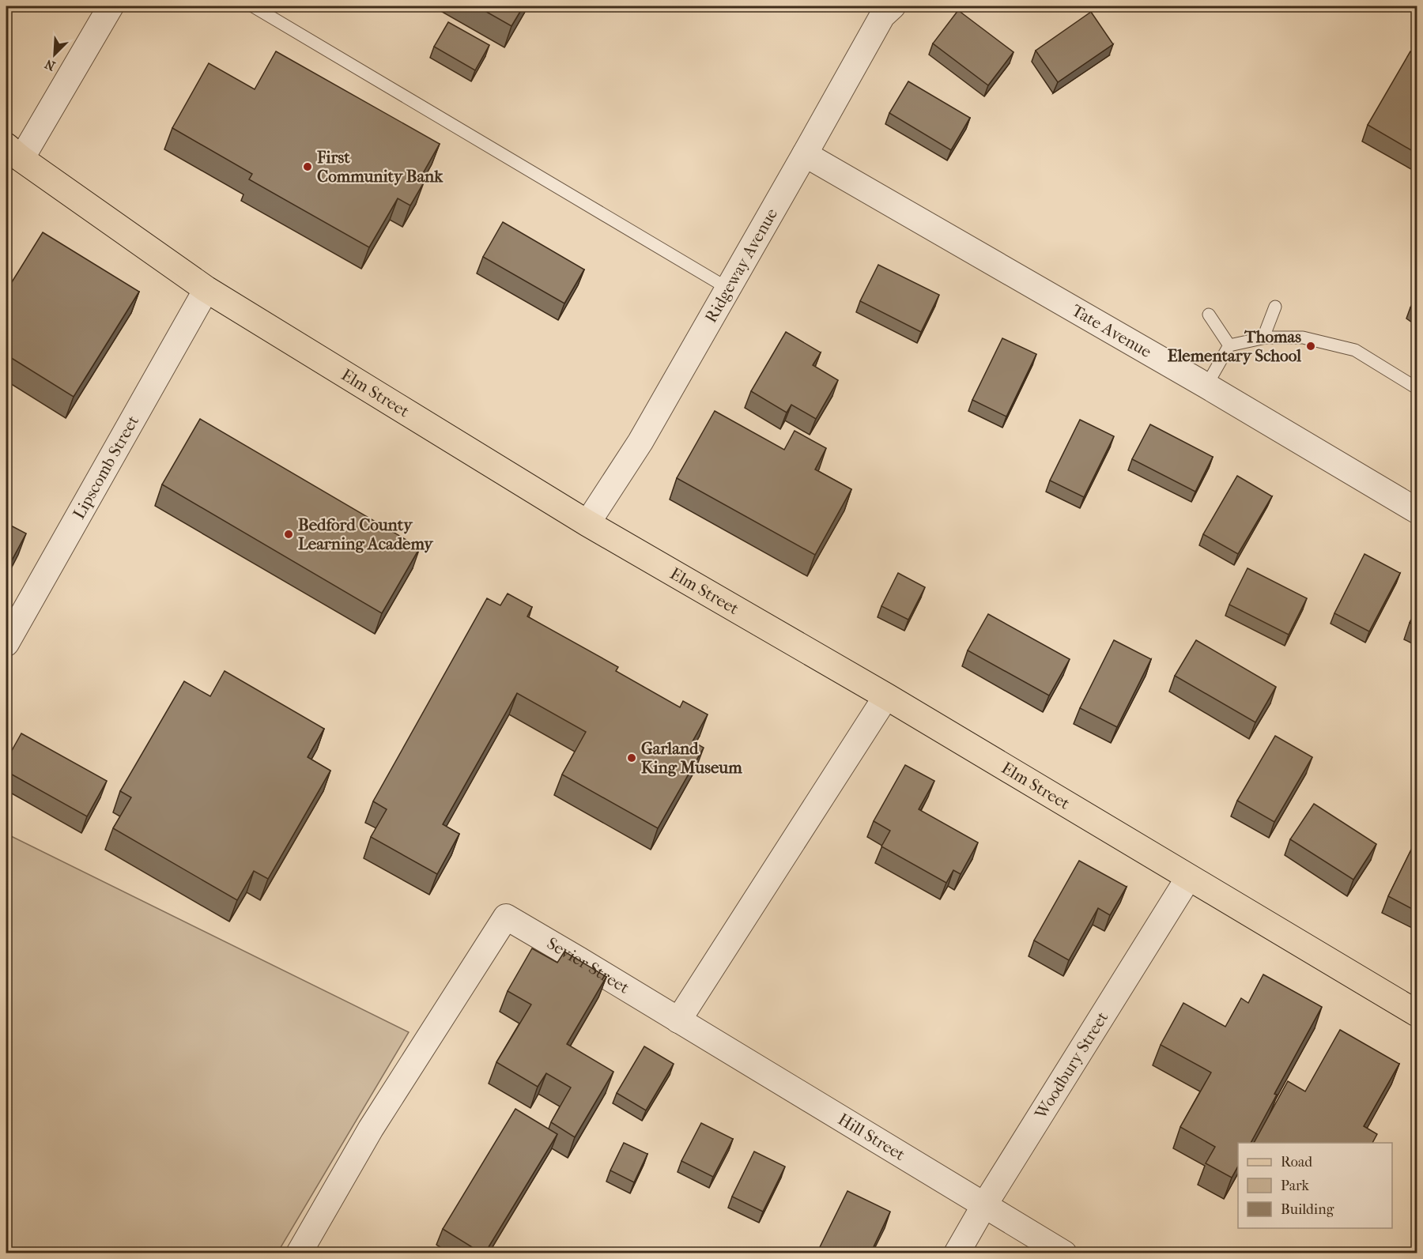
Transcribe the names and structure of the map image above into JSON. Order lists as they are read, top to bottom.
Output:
{
  "streets": {
    "main road": ["Elm Street"],
    "street": [
      "Ridgeway Avenue",
      "Tate Avenue",
      "Lipscomb Street",
      "Sevier Street",
      "Woodbury Street",
      "Hill Street"
    ]
  },
  "crossings": [
    ["Ridgeway Avenue", "Tate Avenue"],
    ["Ridgeway Avenue", "Elm Street"],
    ["Elm Street", "Lipscomb Street"],
    ["Elm Street", "Woodbury Street"],
    ["Sevier Street", "Hill Street"],
    ["Woodbury Street", "Hill Street"]
  ],
  "places": [
    "First Community Bank",
    "Thomas Elementary School",
    "Bedford County Learning Academy",
    "Garland King Museum"
  ],
  "legend": ["Road", "Park", "Building"],
  "north": "bottom left"
}
